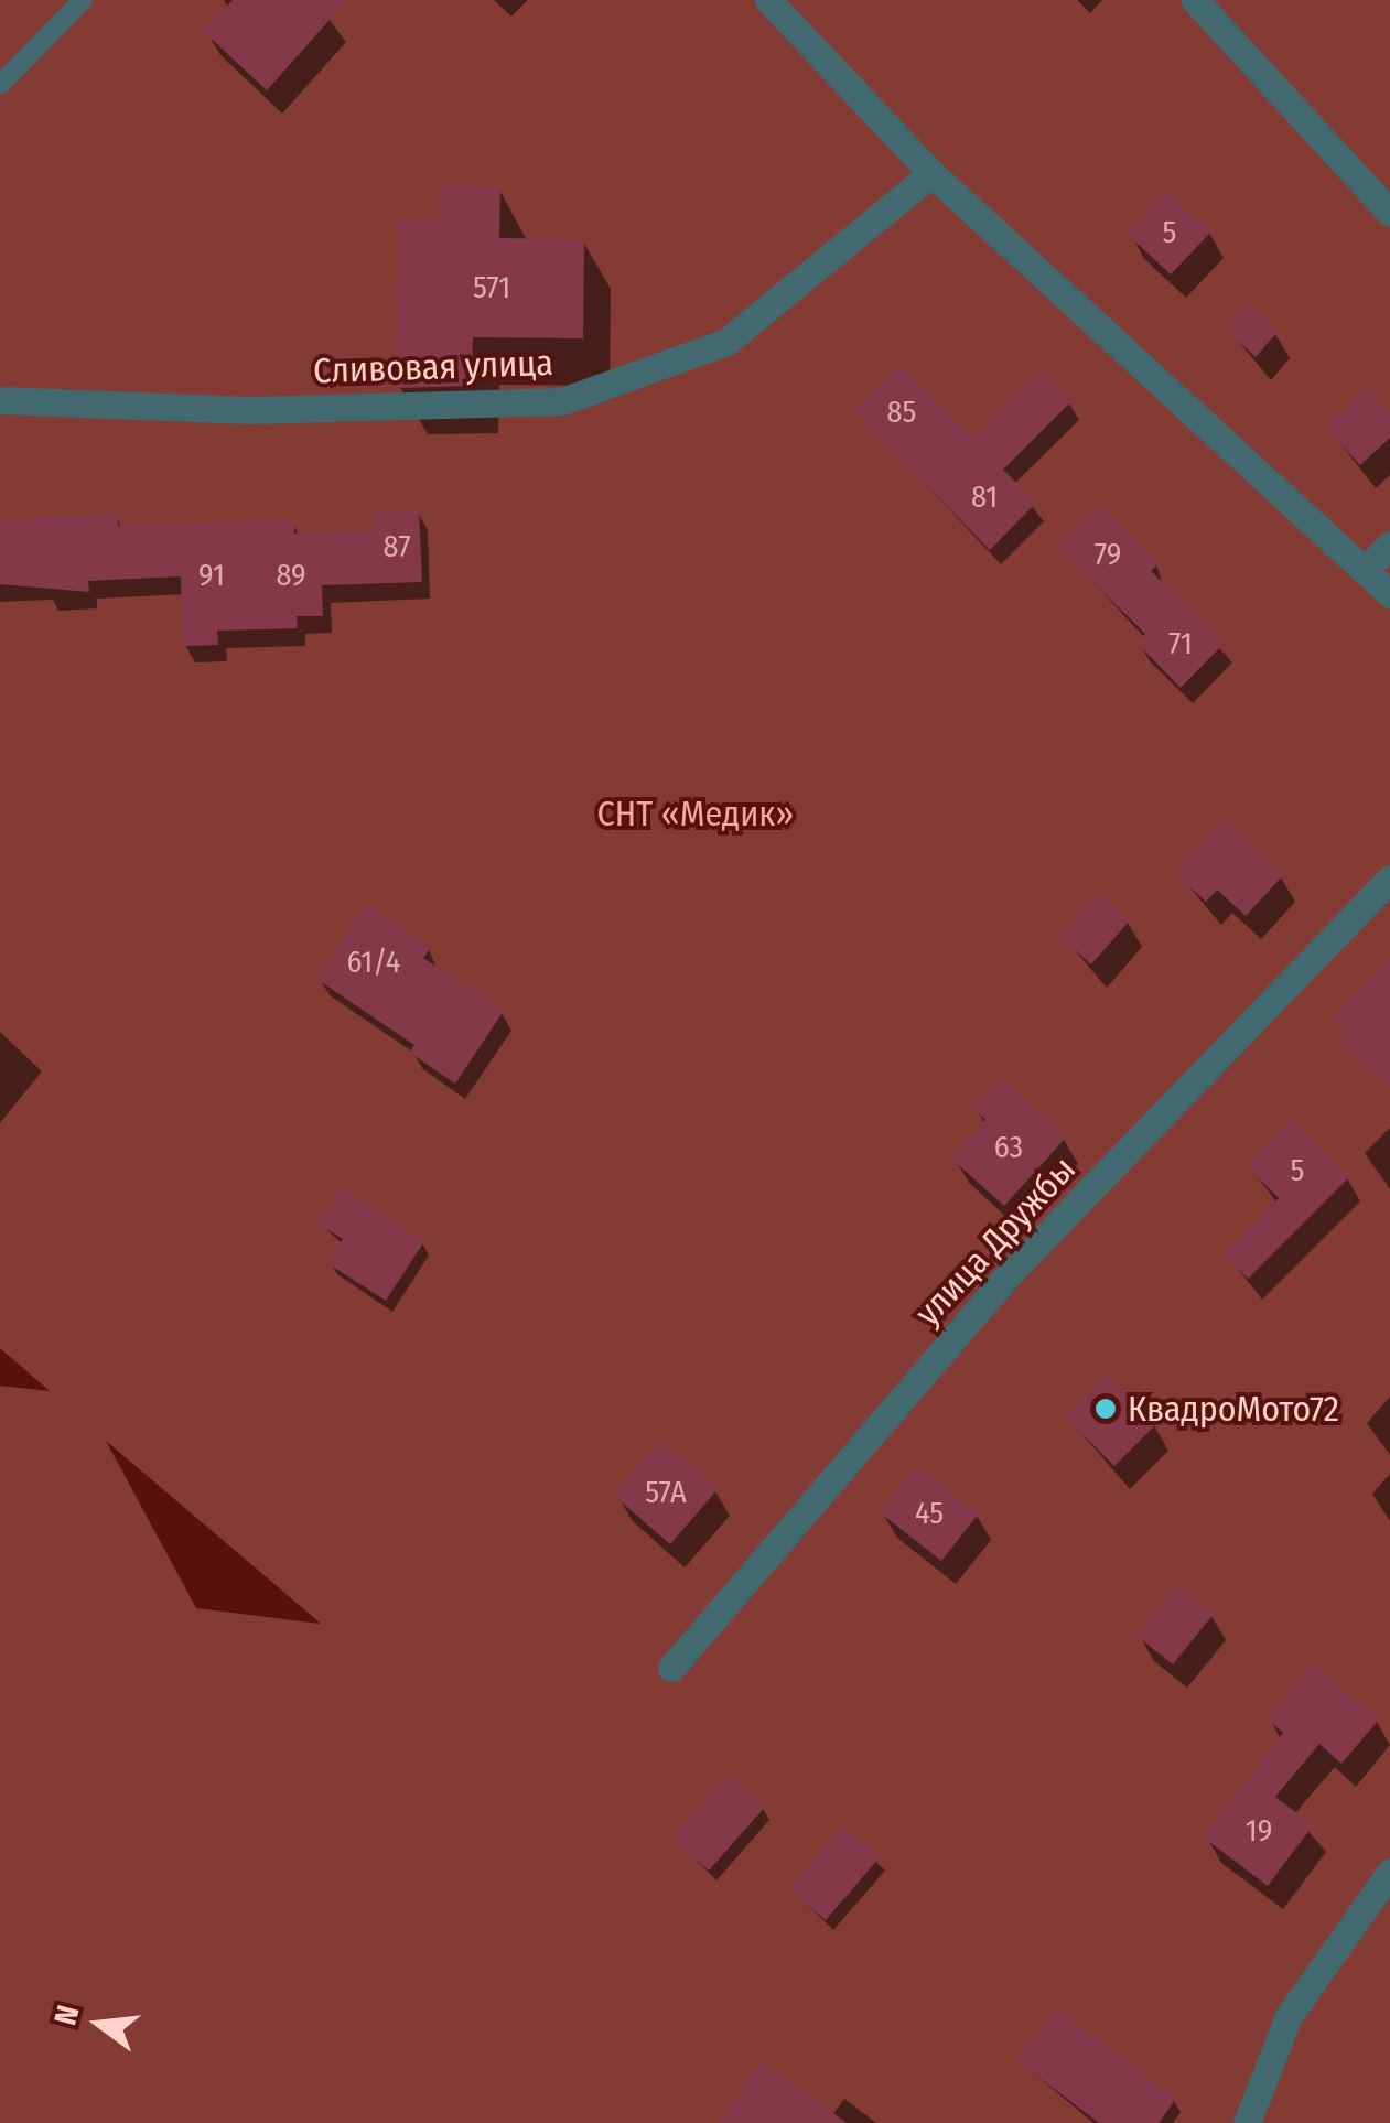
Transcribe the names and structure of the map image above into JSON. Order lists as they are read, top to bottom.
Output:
{
  "streets": {
    "street": ["Сливовая улица", "улица Дружбы"]
  },
  "parks": ["СНТ «Медик»"],
  "places": ["КвадроМото72"],
  "house_numbers": [
    "5",
    "571",
    "85",
    "81",
    "87",
    "79",
    "91",
    "89",
    "71",
    "61/4",
    "63",
    "5",
    "57А",
    "45",
    "19"
  ],
  "north": "left"
}
